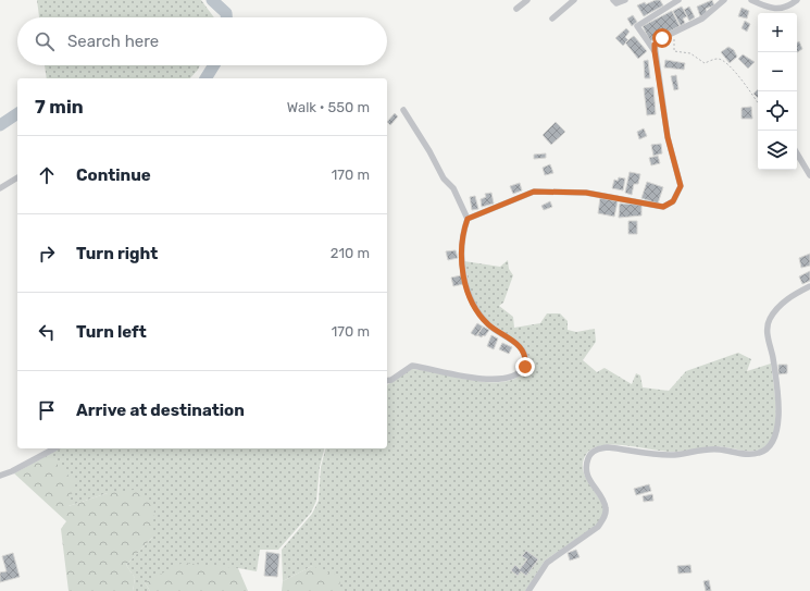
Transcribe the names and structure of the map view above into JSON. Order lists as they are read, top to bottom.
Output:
{
  "page": {
    "map_buttons": ["+", "−"],
    "search": "Search here",
    "heading": ["7 min", "Walk · 550 m"],
    "list": [
      ["Continue", "170 m"],
      ["Turn right", "210 m"],
      ["Turn left", "170 m"],
      "Arrive at destination"
    ]
  }
}
